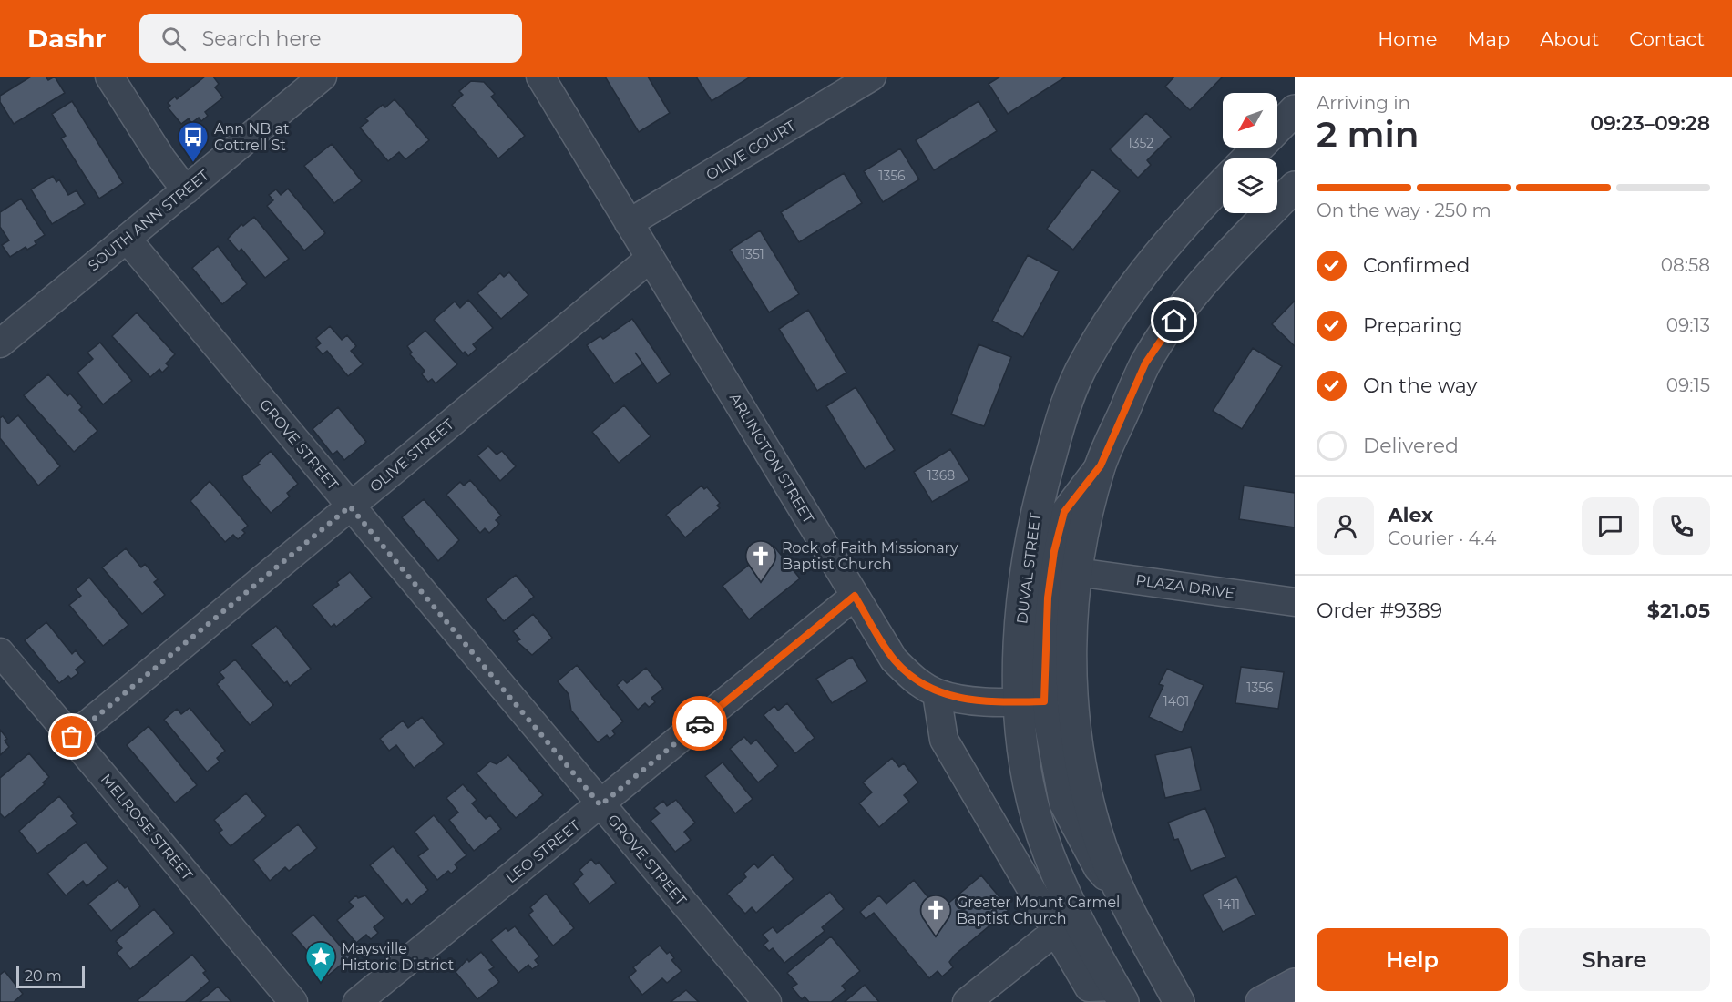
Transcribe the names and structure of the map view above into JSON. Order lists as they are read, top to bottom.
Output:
{
  "streets": {
    "street": [
      "OLIVE COURT",
      "SOUTH ANN STREET",
      "GROVE STREET",
      "OLIVE STREET",
      "ARLINGTON STREET",
      "DUVAL STREET",
      "PLAZA DRIVE",
      "MELROSE STREET",
      "LEO STREET"
    ]
  },
  "crossings": [
    ["OLIVE COURT", "ARLINGTON STREET"],
    ["SOUTH ANN STREET", "GROVE STREET"],
    ["GROVE STREET", "OLIVE STREET"],
    ["GROVE STREET", "LEO STREET"],
    ["OLIVE STREET", "ARLINGTON STREET"],
    ["OLIVE STREET", "MELROSE STREET"],
    ["ARLINGTON STREET", "DUVAL STREET"],
    ["ARLINGTON STREET", "LEO STREET"]
  ],
  "places": {
    "bus stop": ["Ann NB at Cottrell St"],
    "church": ["Rock of Faith Missionary Baptist Church", "Greater Mount Carmel Baptist Church"],
    "place": ["Maysville Historic District"]
  },
  "house_numbers": [
    "1352",
    "1356",
    "1351",
    "1368",
    "1356",
    "1401",
    "1411"
  ],
  "scale_bar": "20 m",
  "north": "bottom left",
  "page": {
    "header": "Dashr",
    "search": "Search here",
    "nav": [
      "Home",
      "Map",
      "About",
      "Contact"
    ],
    "heading": ["2 min", "Arriving in", "09:23–09:28"],
    "panel": [
      "Alex",
      "Courier · 4.4",
      "Order #9389",
      "$21.05"
    ],
    "bar": "On the way · 250 m",
    "list": [
      ["Confirmed", "08:58"],
      ["Preparing", "09:13"],
      ["On the way", "09:15"],
      "Delivered"
    ],
    "buttons": ["Help", "Share"],
    "scale": "20 m"
  }
}
